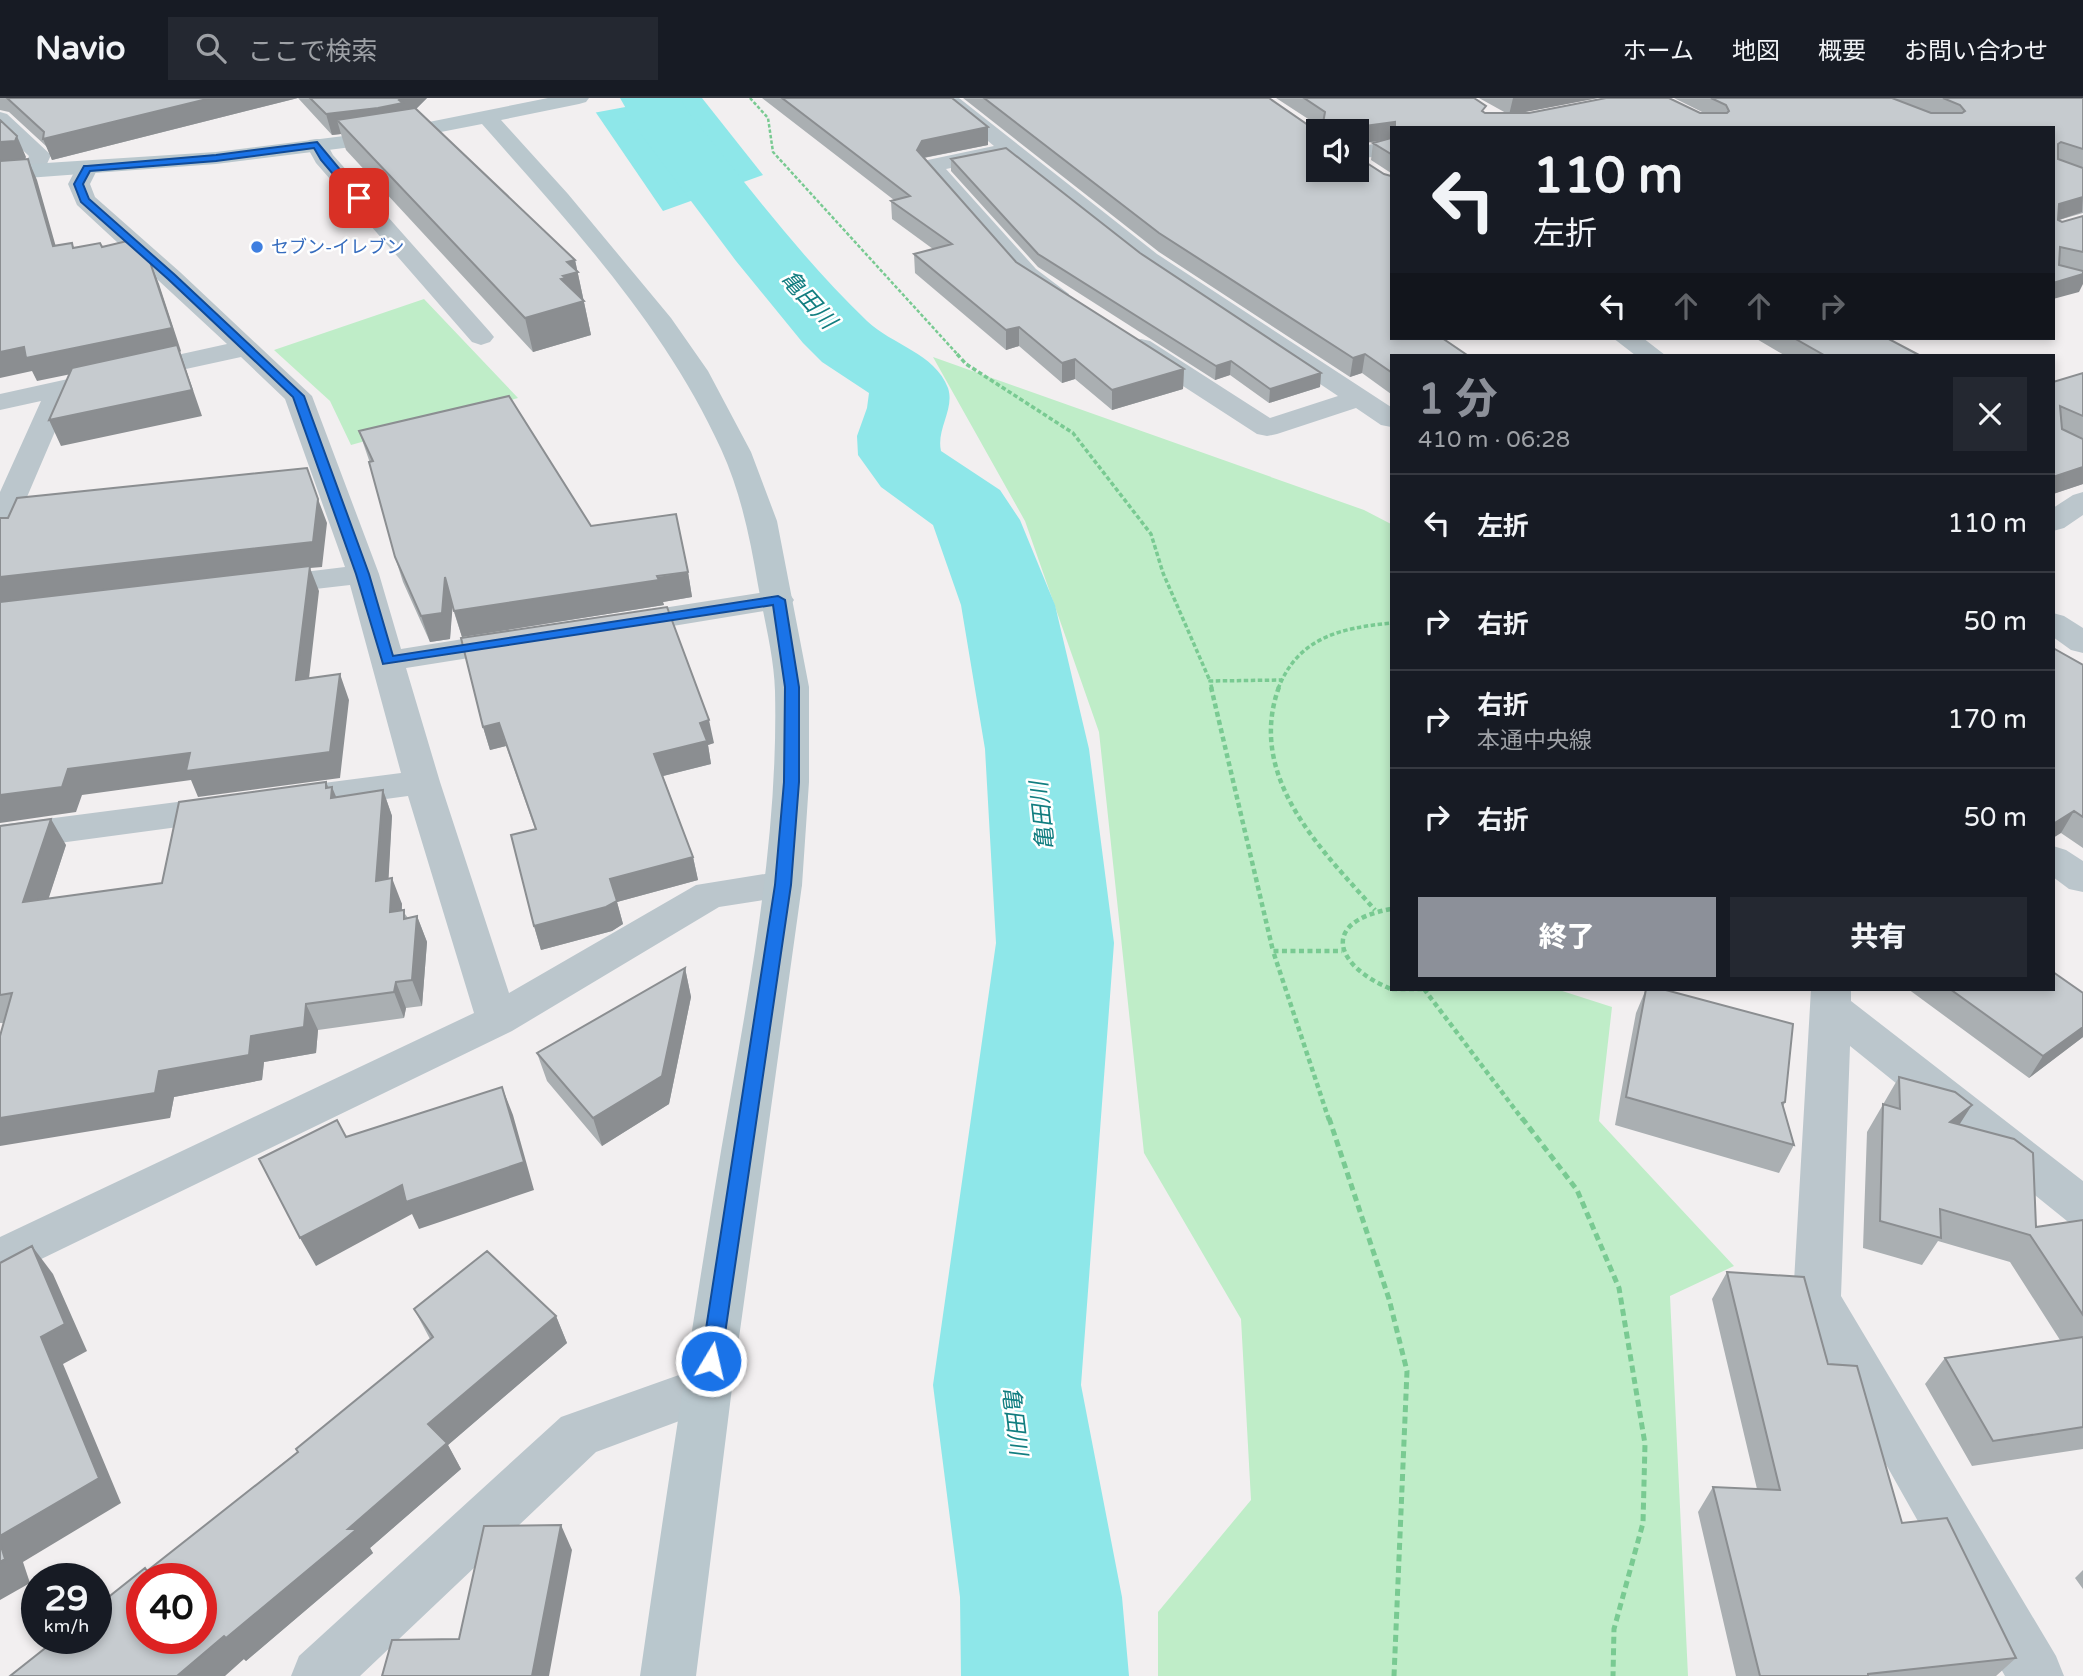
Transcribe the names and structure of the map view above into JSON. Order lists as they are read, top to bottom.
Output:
{
  "water": ["亀田川"],
  "places": ["セブン-イレブン"],
  "page": {
    "header": "Navio",
    "search": "ここで検索",
    "nav": [
      "ホーム",
      "地図",
      "概要",
      "お問い合わせ"
    ],
    "turn": ["110 m", "左折"],
    "heading": ["1 分", "410 m · 06:28"],
    "list": [
      {
        "name": "左折",
        "value": "110 m"
      },
      {
        "name": "右折",
        "value": "50 m"
      },
      {
        "name": "右折",
        "note": "本通中央線",
        "value": "170 m"
      },
      {
        "name": "右折",
        "value": "50 m"
      }
    ],
    "buttons": ["終了", "共有"],
    "speed": "29 km/h",
    "limit": "40"
  }
}
